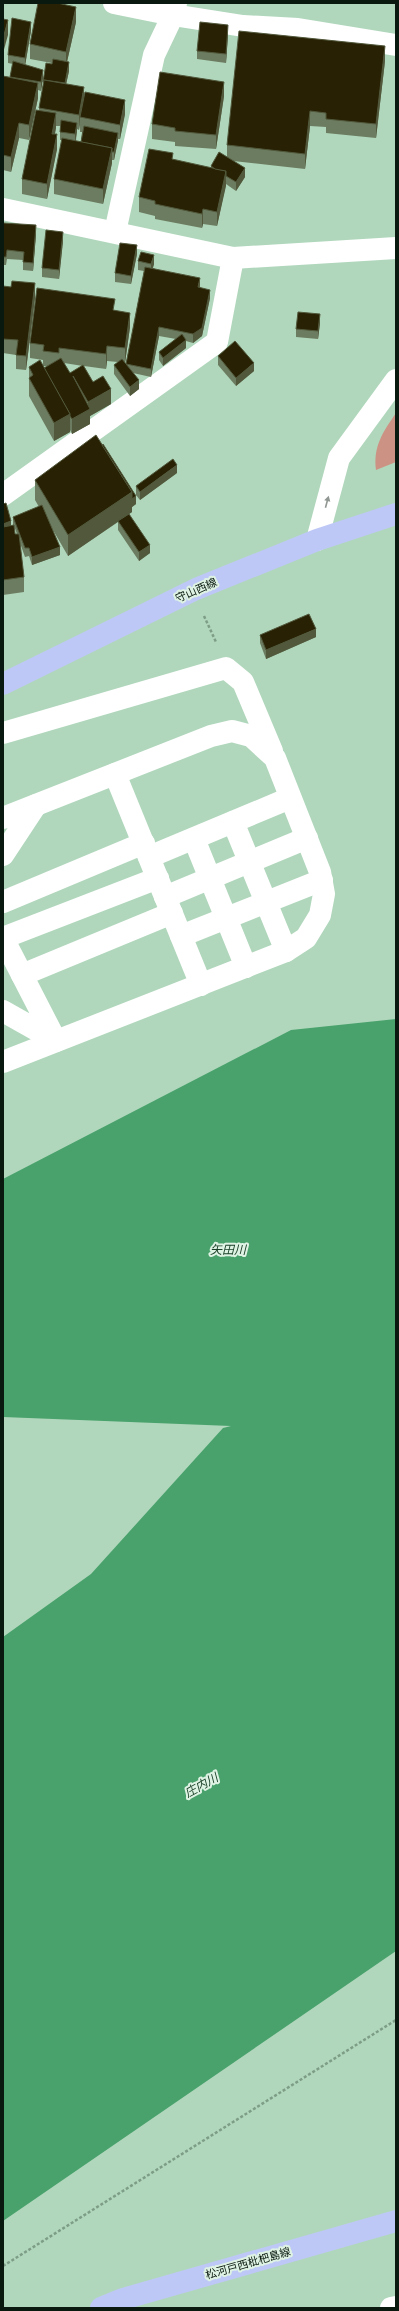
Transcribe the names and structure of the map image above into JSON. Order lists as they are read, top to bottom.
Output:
{
  "streets": {
    "main road": ["守山西線", "松河戸西枇杷島線"]
  },
  "water": ["矢田川", "庄内川"]
}
